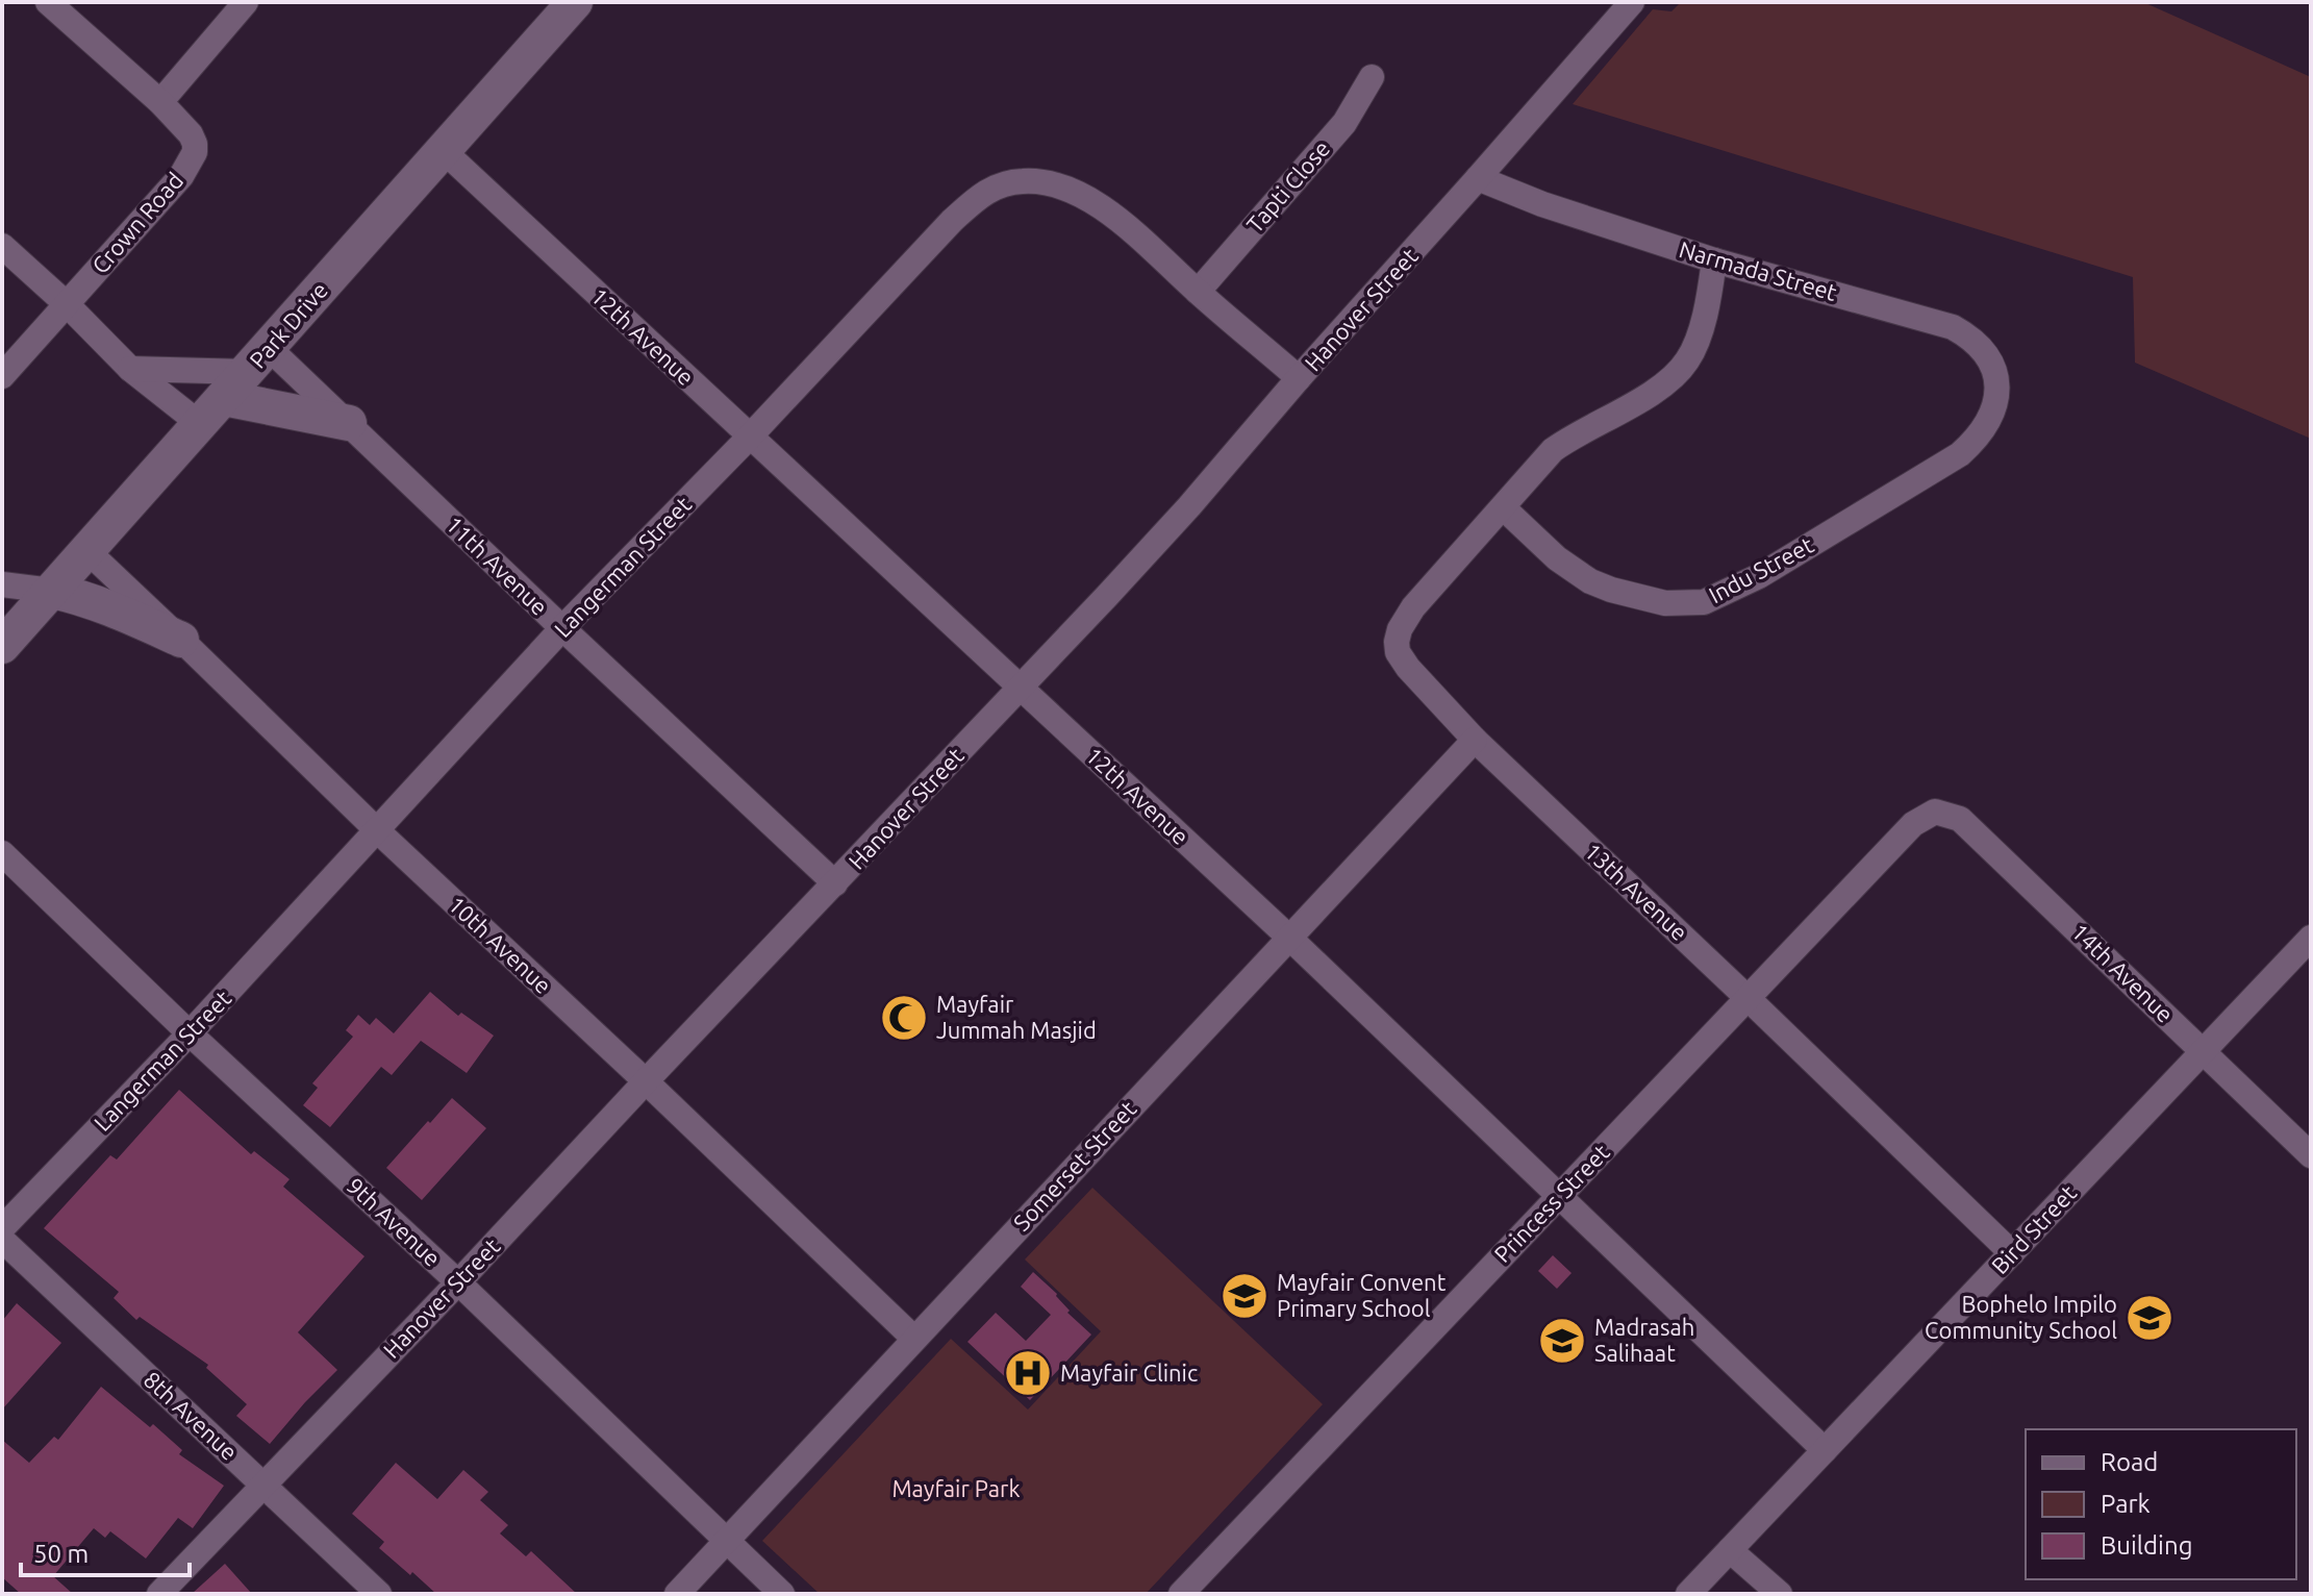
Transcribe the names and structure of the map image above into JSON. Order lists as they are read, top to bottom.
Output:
{
  "streets": {
    "street": [
      "Tapti Close",
      "Crown Road",
      "Narmada Street",
      "Hanover Street",
      "Park Drive",
      "12th Avenue",
      "11th Avenue",
      "Langerman Street",
      "Indu Street",
      "13th Avenue",
      "10th Avenue",
      "14th Avenue",
      "Somerset Street",
      "Princess Street",
      "9th Avenue",
      "Bird Street",
      "8th Avenue"
    ]
  },
  "crossings": [
    ["Tapti Close", "Langerman Street"],
    ["Narmada Street", "Hanover Street"],
    ["Narmada Street", "Indu Street"],
    ["Narmada Street", "13th Avenue"],
    ["Hanover Street", "12th Avenue"],
    ["Hanover Street", "11th Avenue"],
    ["Hanover Street", "Langerman Street"],
    ["Hanover Street", "10th Avenue"],
    ["Hanover Street", "9th Avenue"],
    ["Hanover Street", "8th Avenue"],
    ["Park Drive", "12th Avenue"],
    ["Park Drive", "11th Avenue"],
    ["Park Drive", "10th Avenue"],
    ["12th Avenue", "Langerman Street"],
    ["12th Avenue", "Somerset Street"],
    ["12th Avenue", "Princess Street"],
    ["12th Avenue", "Bird Street"],
    ["11th Avenue", "Langerman Street"],
    ["Langerman Street", "10th Avenue"],
    ["Langerman Street", "9th Avenue"],
    ["Indu Street", "13th Avenue"],
    ["13th Avenue", "Somerset Street"],
    ["13th Avenue", "Princess Street"],
    ["13th Avenue", "Bird Street"],
    ["10th Avenue", "Somerset Street"],
    ["14th Avenue", "Princess Street"],
    ["14th Avenue", "Bird Street"],
    ["Somerset Street", "9th Avenue"]
  ],
  "parks": ["Mayfair Park"],
  "places": {
    "mosque": ["Mayfair Jummah Masjid"],
    "school or university": ["Mayfair Convent Primary School", "Bophelo Impilo Community School", "Madrasah Salihaat"],
    "hospital": ["Mayfair Clinic"]
  },
  "legend": ["Road", "Park", "Building"],
  "scale_bar": "50 m"
}
